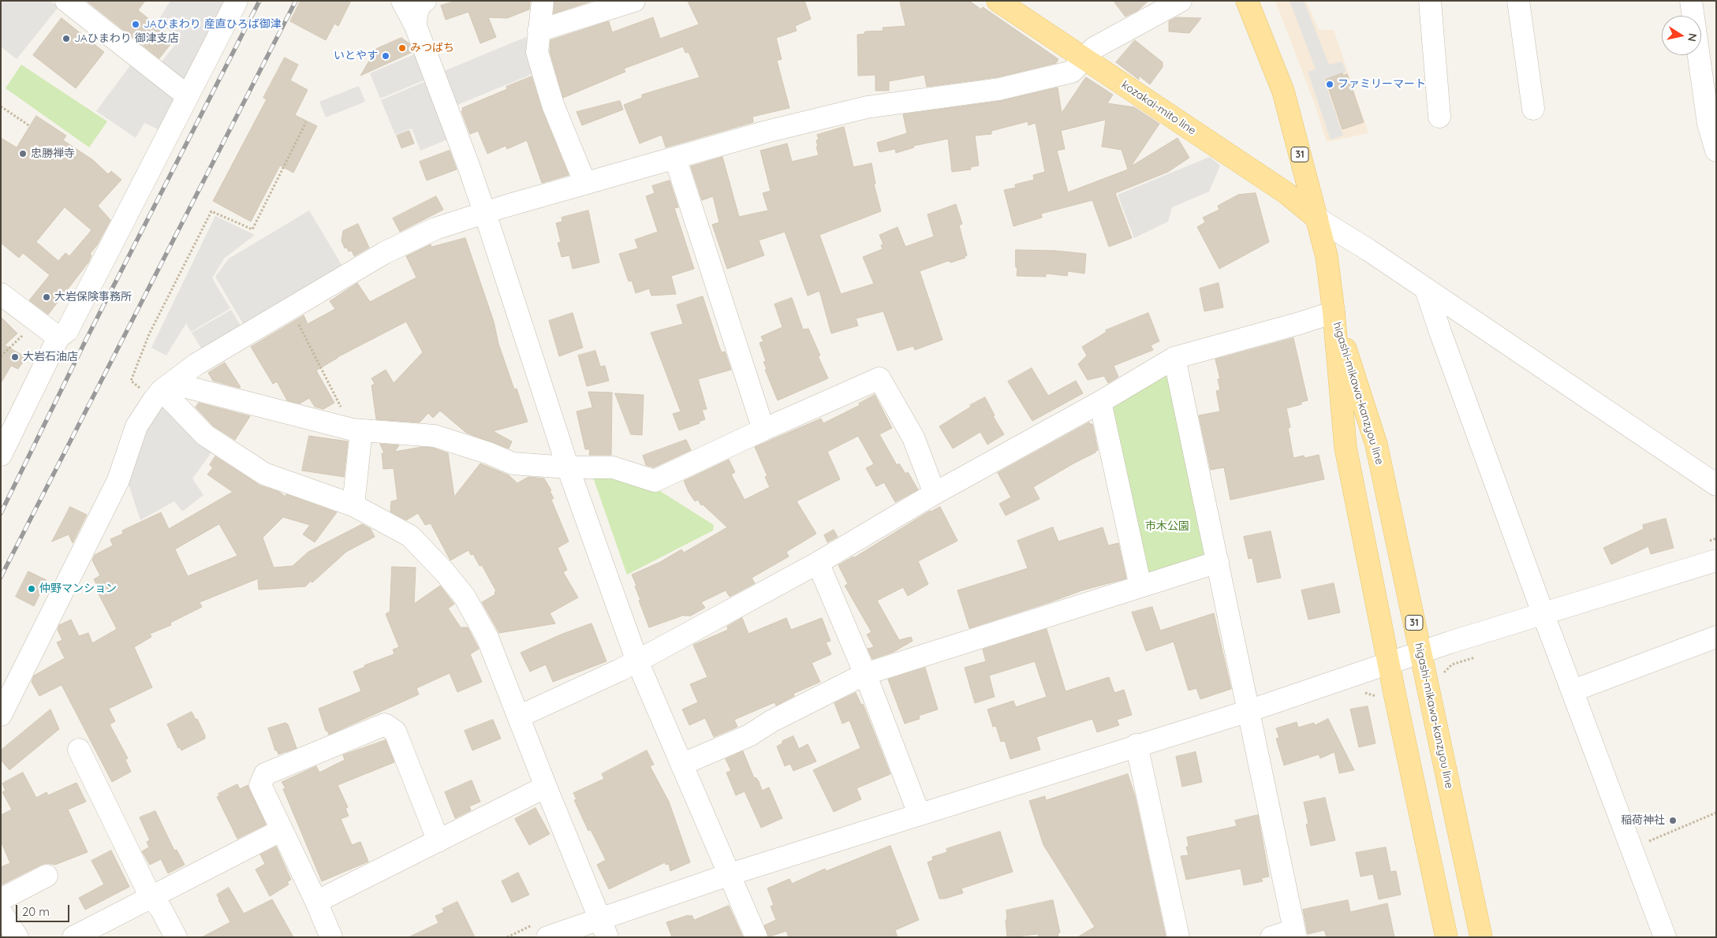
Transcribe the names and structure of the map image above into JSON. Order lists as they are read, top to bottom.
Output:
{
  "streets": {
    "main road": ["kozakai-mito line", "31", "higashi-mikawa-kanzyou line"]
  },
  "crossings": [
    ["kozakai-mito line", "higashi-mikawa-kanzyou line"]
  ],
  "parks": ["市木公園"],
  "places": [
    "JAひまわり 産直ひろば御津",
    "JAひまわり 御津支店",
    "みつばち",
    "いとやす",
    "ファミリーマート",
    "忠勝禅寺",
    "大岩保険事務所",
    "大岩石油店",
    "仲野マンション",
    "稲荷神社"
  ],
  "scale_bar": "20 m",
  "north": "right"
}
